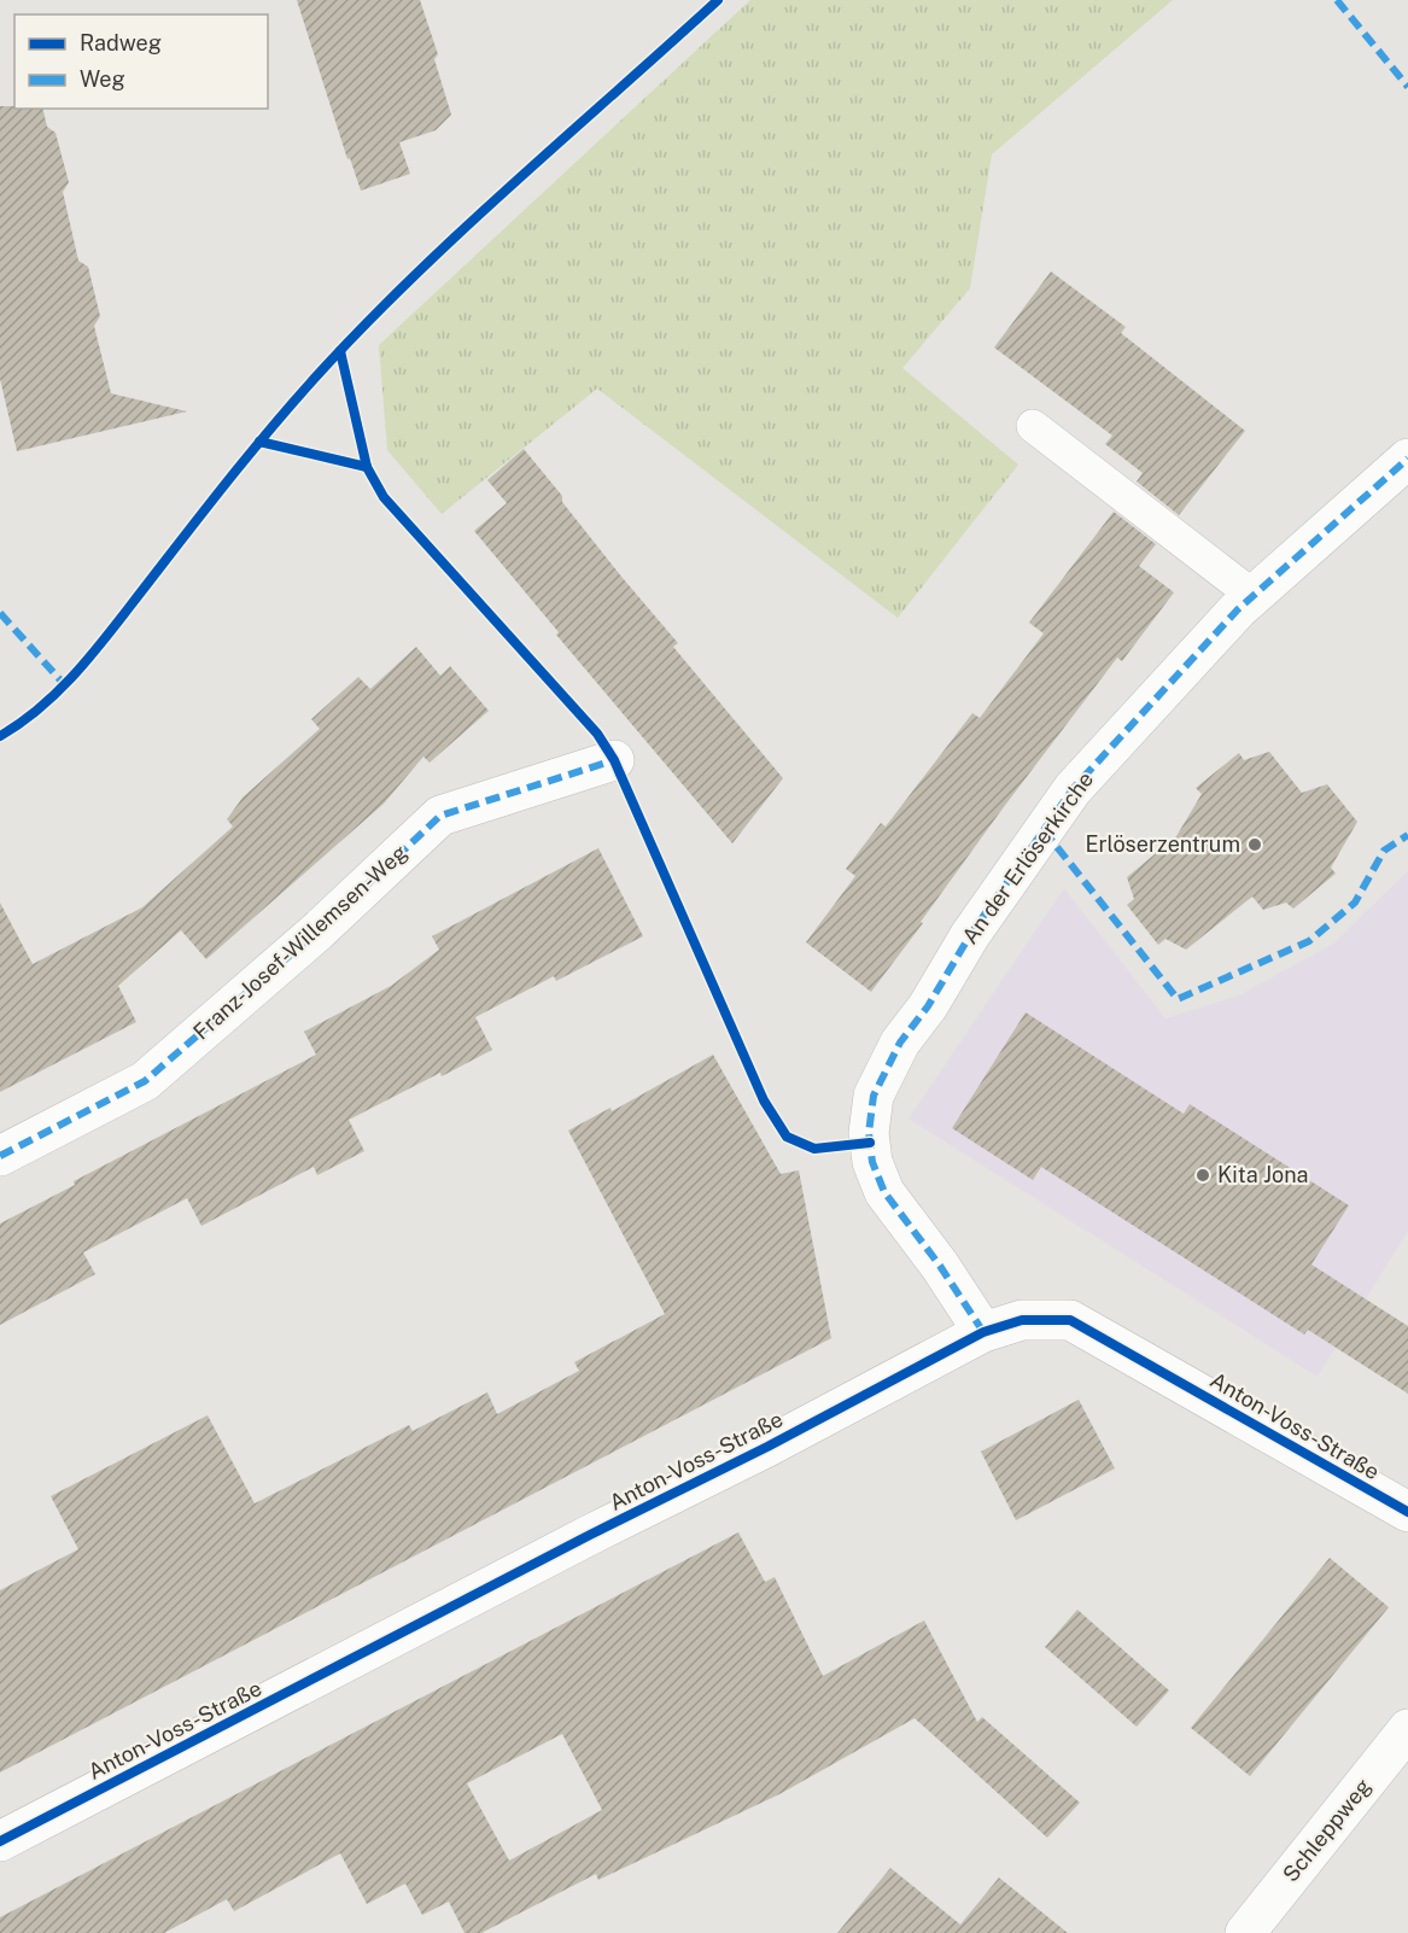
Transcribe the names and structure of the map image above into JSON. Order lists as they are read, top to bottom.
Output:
{
  "streets": {
    "street": [
      "An der Erlöserkirche",
      "Franz-Josef-Willemsen-Weg",
      "Anton-Voss-Straße",
      "Schleppweg"
    ]
  },
  "crossings": [
    ["An der Erlöserkirche", "Anton-Voss-Straße"]
  ],
  "places": ["Erlöserzentrum", "Kita Jona"],
  "legend": ["Radweg", "Weg"]
}
